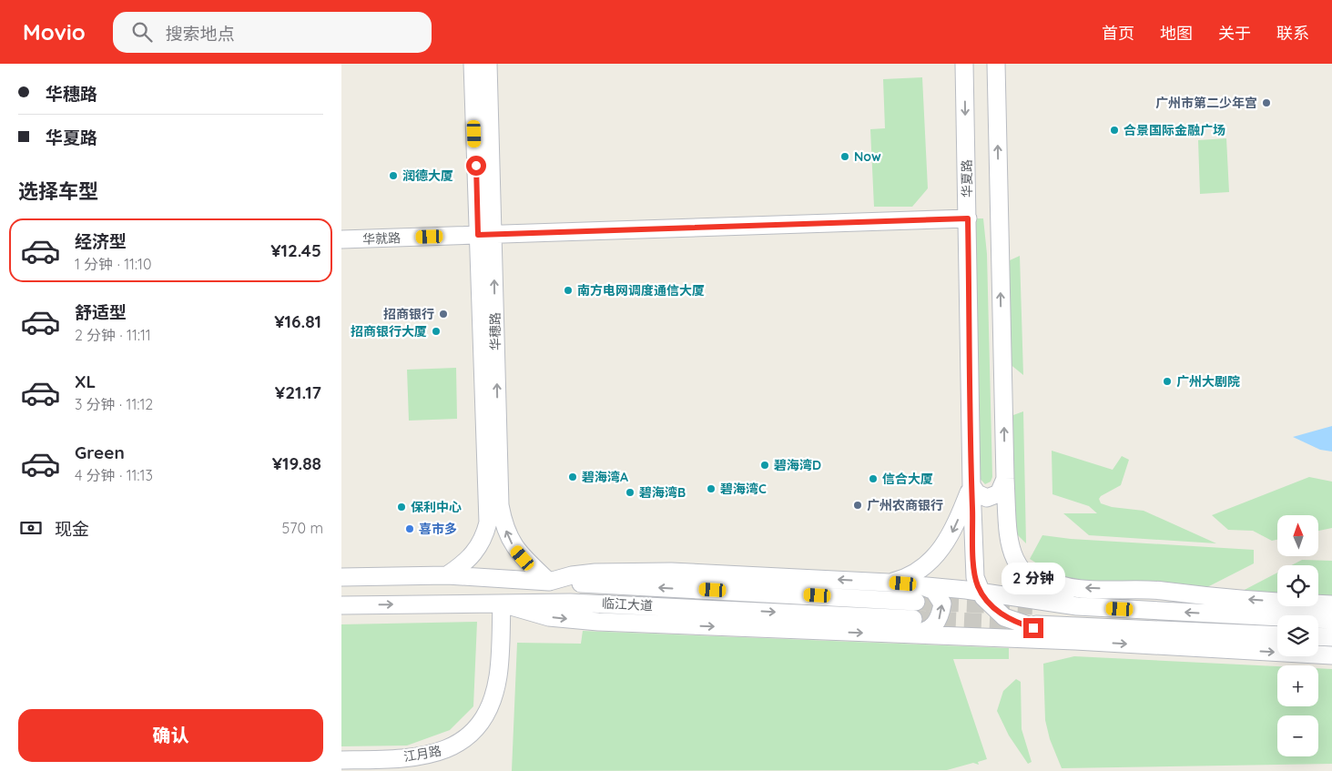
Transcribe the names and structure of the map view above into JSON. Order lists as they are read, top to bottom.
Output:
{
  "streets": {
    "main road": [
      "华夏路",
      "华就路",
      "华穗路",
      "临江大道",
      "江月路"
    ]
  },
  "crossings": [
    ["华夏路", "华就路"],
    ["华就路", "华穗路"],
    ["华穗路", "临江大道"]
  ],
  "places": [
    "广州市第二少年宫",
    "合景国际金融广场",
    "Now",
    "润德大厦",
    "南方电网调度通信大厦",
    "招商银行",
    "招商银行大厦",
    "广州大剧院",
    "碧海湾D",
    "碧海湾A",
    "信合大厦",
    "碧海湾C",
    "碧海湾B",
    "广州农商银行",
    "保利中心",
    "喜市多"
  ],
  "north": "top",
  "page": {
    "header": "Movio",
    "search": "搜索地点",
    "nav": [
      "首页",
      "地图",
      "关于",
      "联系"
    ],
    "banner": ["华穗路", "华夏路"],
    "heading": "选择车型",
    "list": [
      {
        "name": "经济型",
        "note": "1 分钟 · 11:10",
        "value": "¥12.45"
      },
      {
        "name": "舒适型",
        "note": "2 分钟 · 11:11",
        "value": "¥16.81"
      },
      {
        "name": "XL",
        "note": "3 分钟 · 11:12",
        "value": "¥21.17"
      },
      {
        "name": "Green",
        "note": "4 分钟 · 11:13",
        "value": "¥19.88"
      }
    ],
    "pay": ["现金", "570 m"],
    "map_buttons": ["+", "−"],
    "bubble": "2 分钟",
    "buttons": "确认"
  }
}
